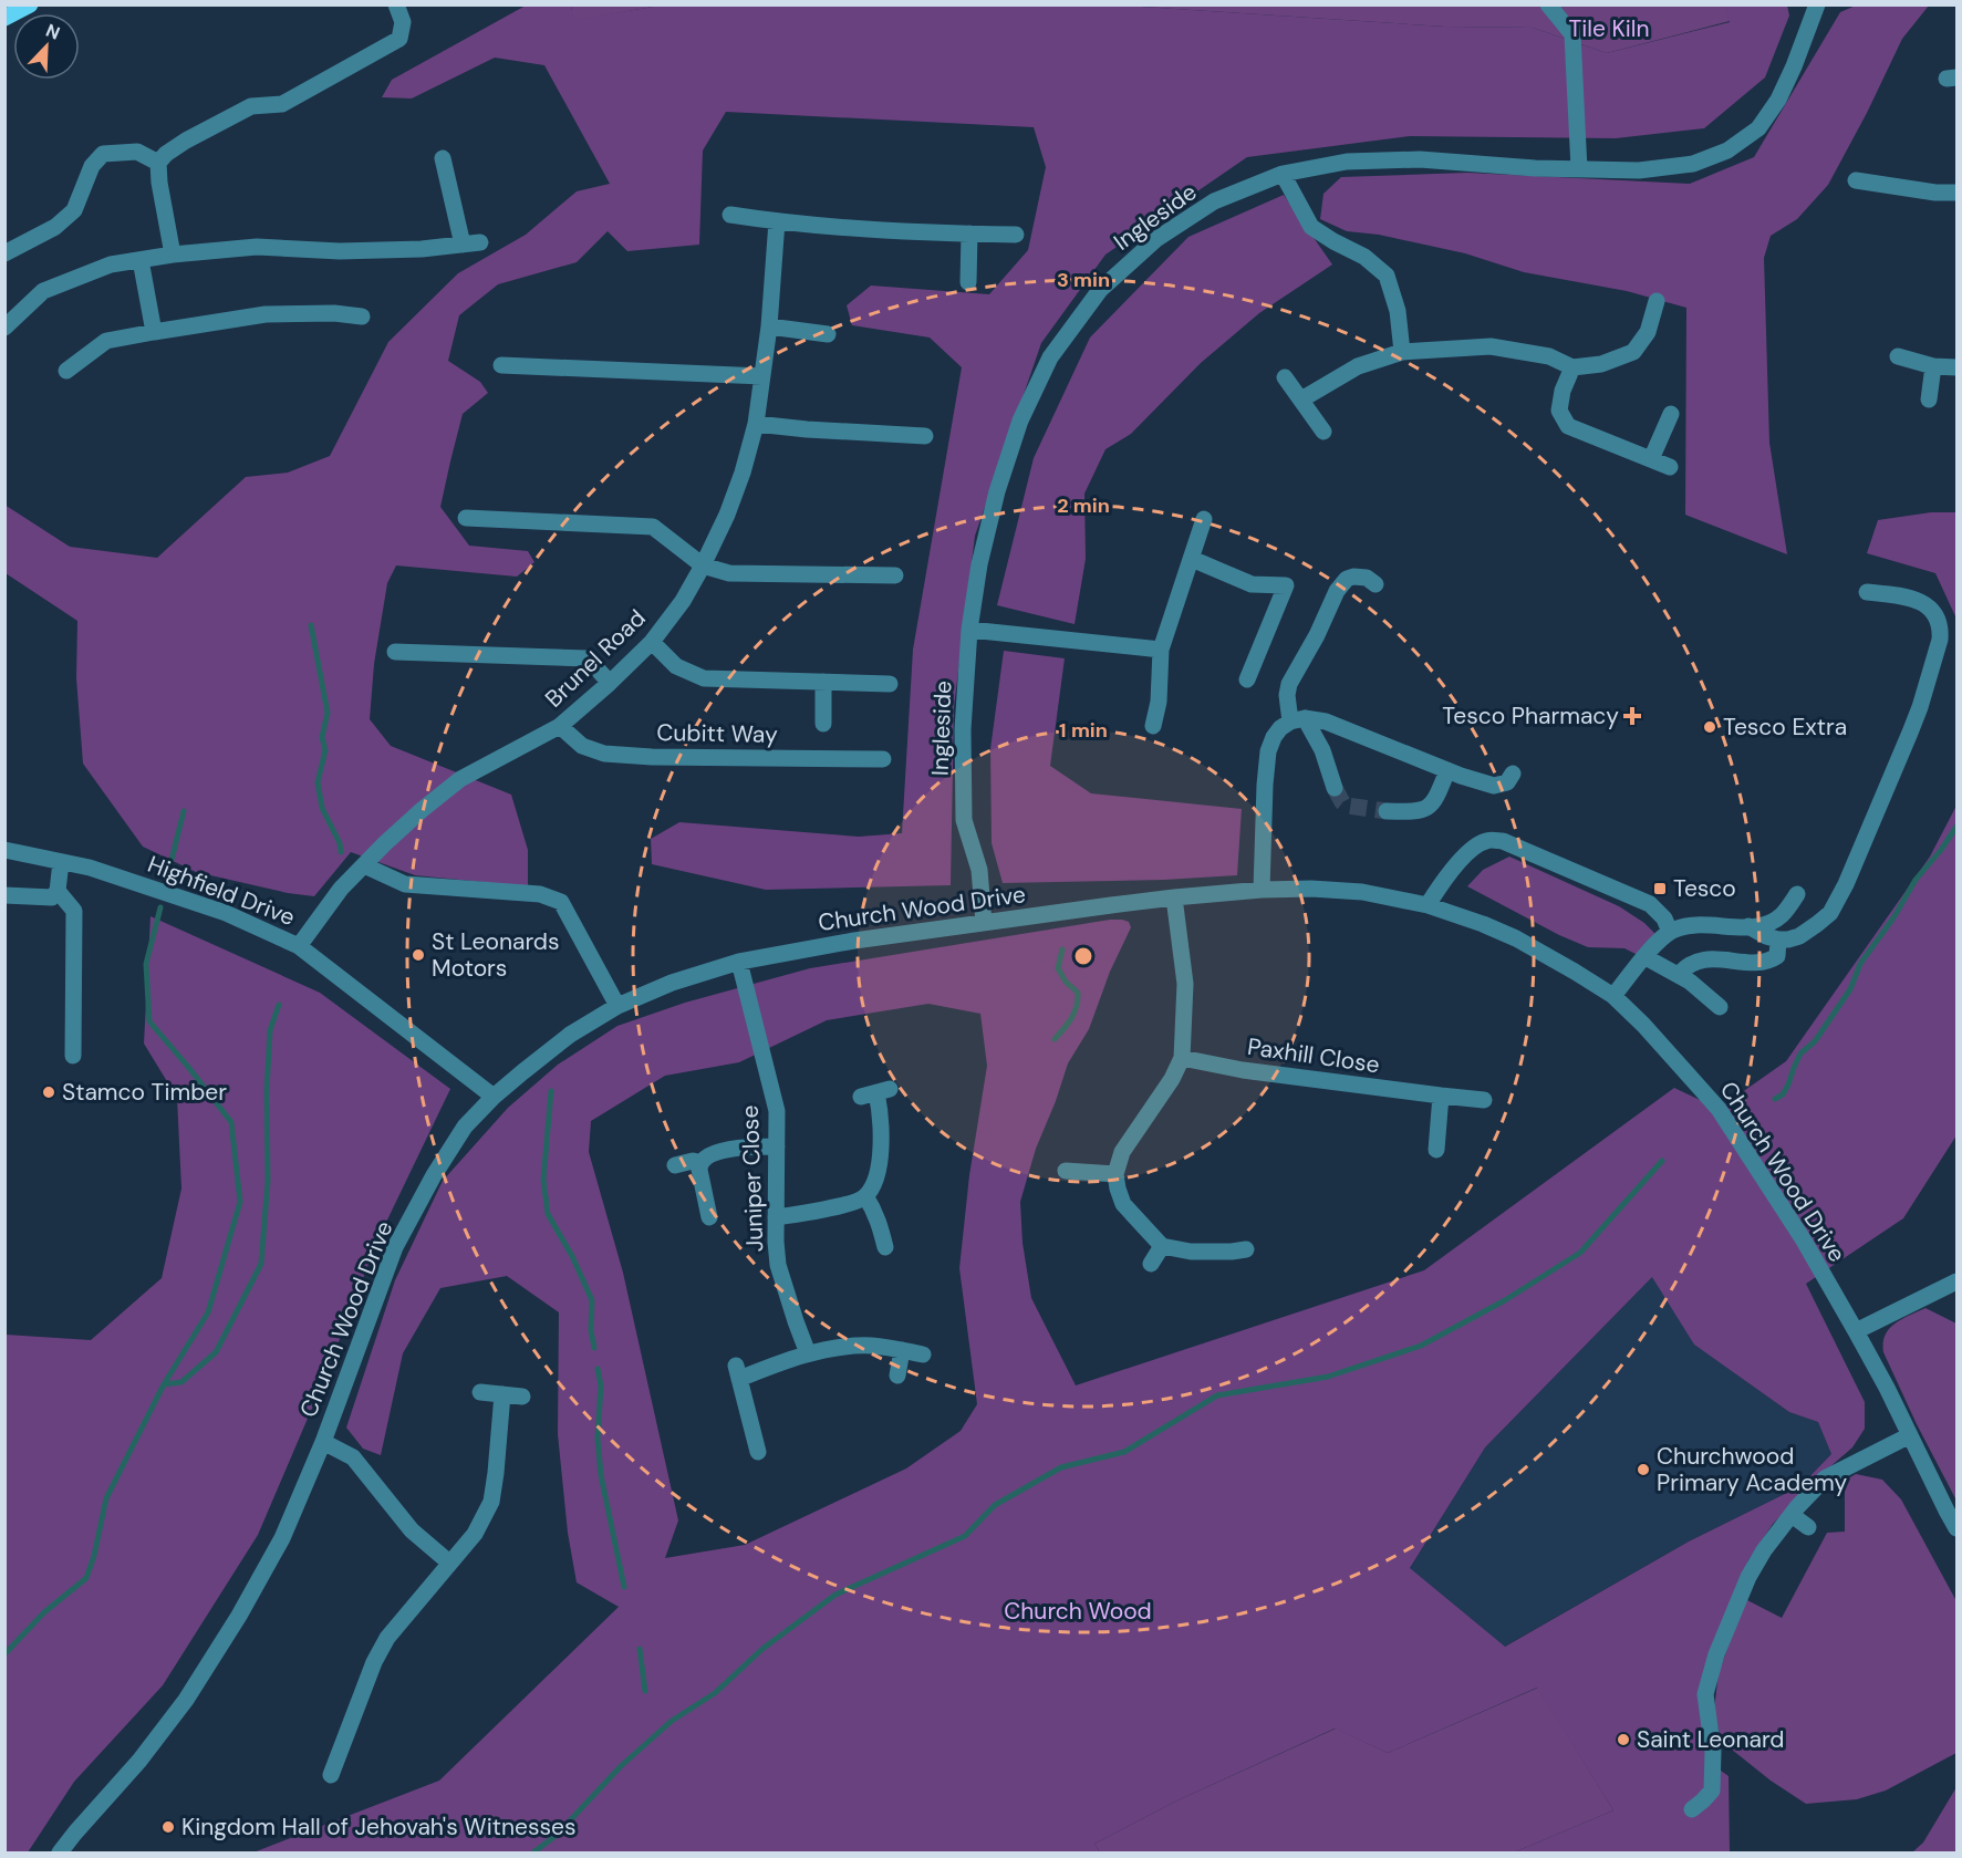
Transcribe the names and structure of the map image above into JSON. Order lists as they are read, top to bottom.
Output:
{
  "streets": {
    "street": [
      "Ingleside",
      "Brunel Road",
      "Cubitt Way",
      "Highfield Drive",
      "Church Wood Drive",
      "Paxhill Close",
      "Juniper Close"
    ]
  },
  "crossings": [
    ["Ingleside", "Church Wood Drive"],
    ["Brunel Road", "Cubitt Way"],
    ["Brunel Road", "Highfield Drive"],
    ["Highfield Drive", "Church Wood Drive"],
    ["Church Wood Drive", "Juniper Close"]
  ],
  "parks": ["Tile Kiln", "Church Wood"],
  "places": {
    "health": ["Tesco Pharmacy"],
    "other": [
      "Tesco Extra",
      "St Leonards Motors",
      "Stamco Timber",
      "Churchwood Primary Academy",
      "Saint Leonard",
      "Kingdom Hall of Jehovah's Witnesses"
    ],
    "transit": ["Tesco"]
  },
  "north": "top right",
  "rings": ["3 min", "2 min", "1 min"]
}
